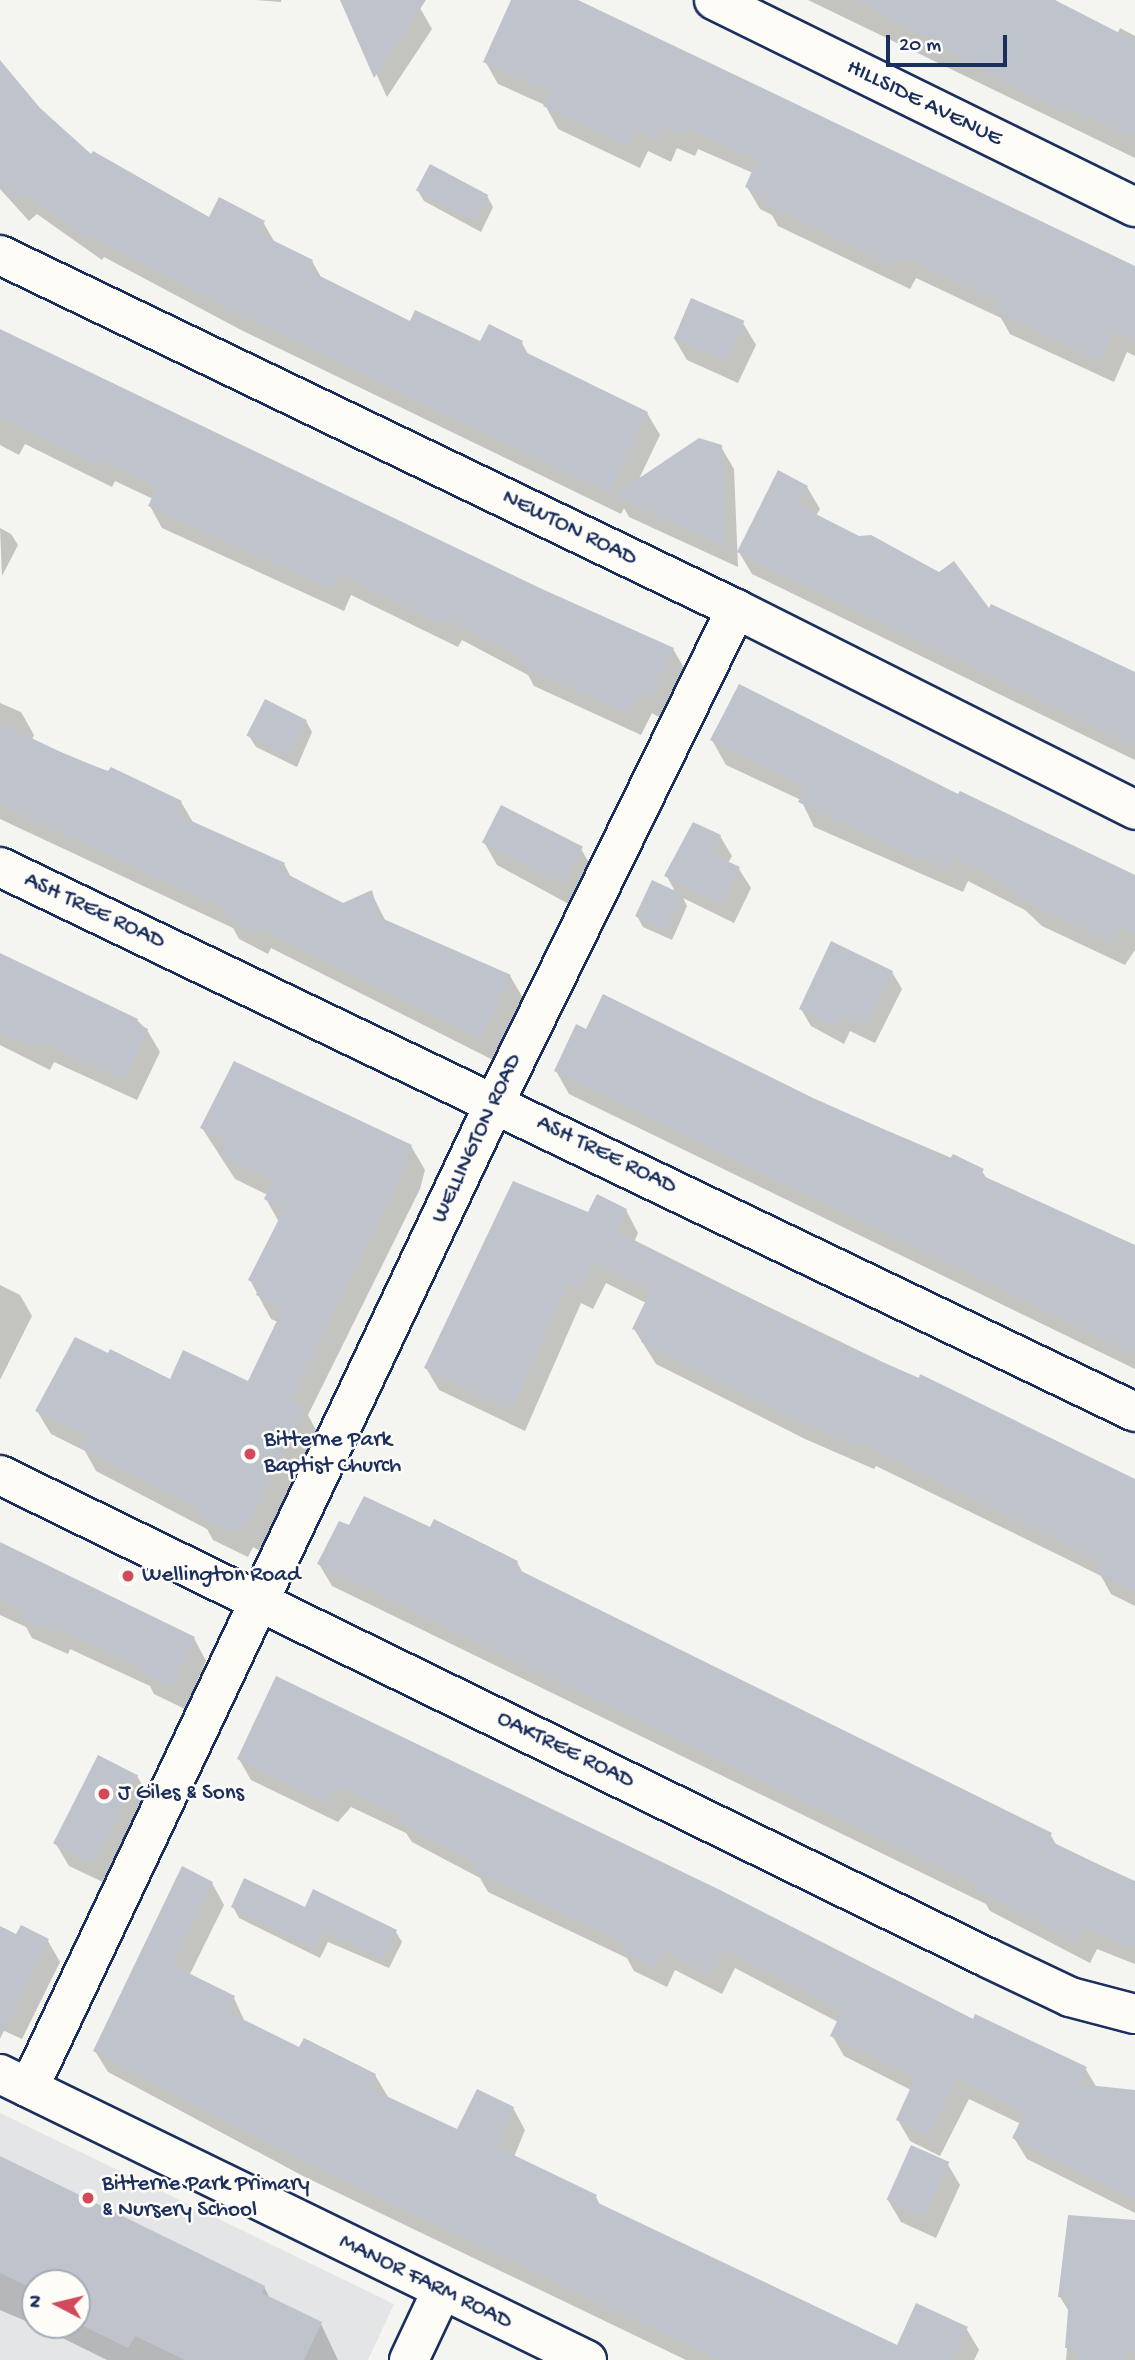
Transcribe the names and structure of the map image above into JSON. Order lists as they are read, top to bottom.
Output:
{
  "streets": {
    "street": [
      "HILLSIDE AVENUE",
      "NEWTON ROAD",
      "ASH TREE ROAD",
      "WELLINGTON ROAD",
      "OAKTREE ROAD",
      "MANOR FARM ROAD"
    ]
  },
  "crossings": [
    ["NEWTON ROAD", "WELLINGTON ROAD"],
    ["ASH TREE ROAD", "WELLINGTON ROAD"],
    ["WELLINGTON ROAD", "OAKTREE ROAD"],
    ["WELLINGTON ROAD", "MANOR FARM ROAD"]
  ],
  "places": [
    "Bitterne Park Baptist Church",
    "Wellington Road",
    "J Giles & Sons",
    "Bitterne Park Primary & Nursery School"
  ],
  "scale_bar": "20 m",
  "north": "left"
}
